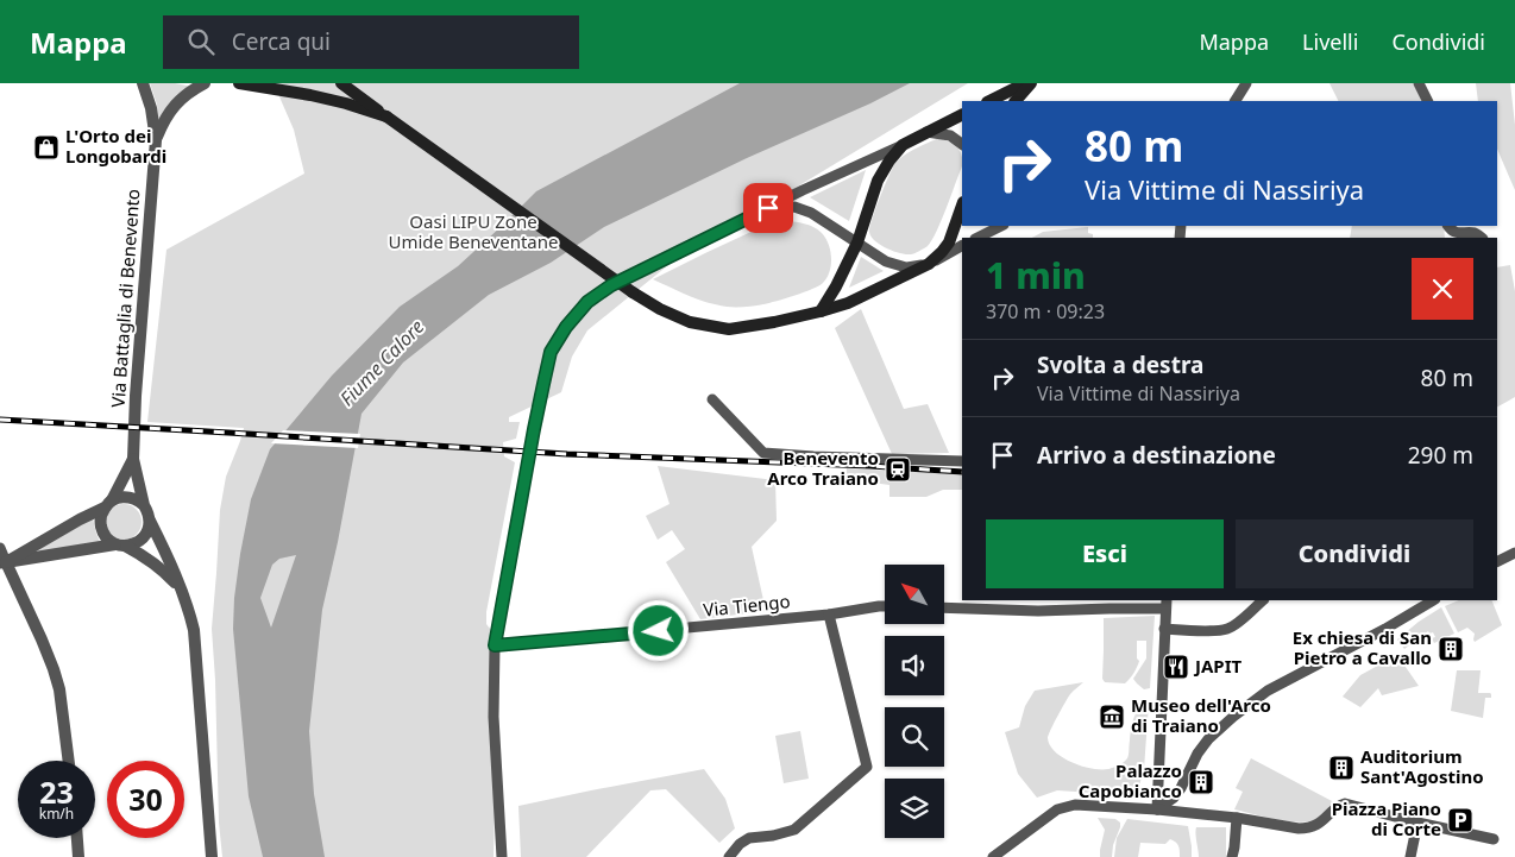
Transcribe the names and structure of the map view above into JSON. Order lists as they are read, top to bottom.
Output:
{
  "streets": {
    "street": ["Via Battaglia di Benevento", "Via Tiengo"]
  },
  "water": ["Fiume Calore"],
  "parks": ["Oasi LIPU Zone Umide Beneventane"],
  "places": {
    "shop": ["L'Orto dei Longobardi"],
    "station": ["Benevento Arco Traiano"],
    "building": ["Ex chiesa di San Pietro a Cavallo", "Auditorium Sant'Agostino", "Palazzo Capobianco"],
    "restaurant": ["JAPIT"],
    "museum": ["Museo dell'Arco di Traiano"],
    "parking": ["Piazza Piano di Corte"]
  },
  "north": "top left",
  "page": {
    "header": "Mappa",
    "search": "Cerca qui",
    "nav": ["Mappa", "Livelli", "Condividi"],
    "turn": ["80 m", "Via Vittime di Nassiriya"],
    "heading": ["1 min", "370 m · 09:23"],
    "list": [
      {
        "name": "Svolta a destra",
        "note": "Via Vittime di Nassiriya",
        "value": "80 m"
      },
      {
        "name": "Arrivo a destinazione",
        "value": "290 m"
      }
    ],
    "buttons": ["Esci", "Condividi"],
    "speed": "23 km/h",
    "limit": "30"
  }
}
